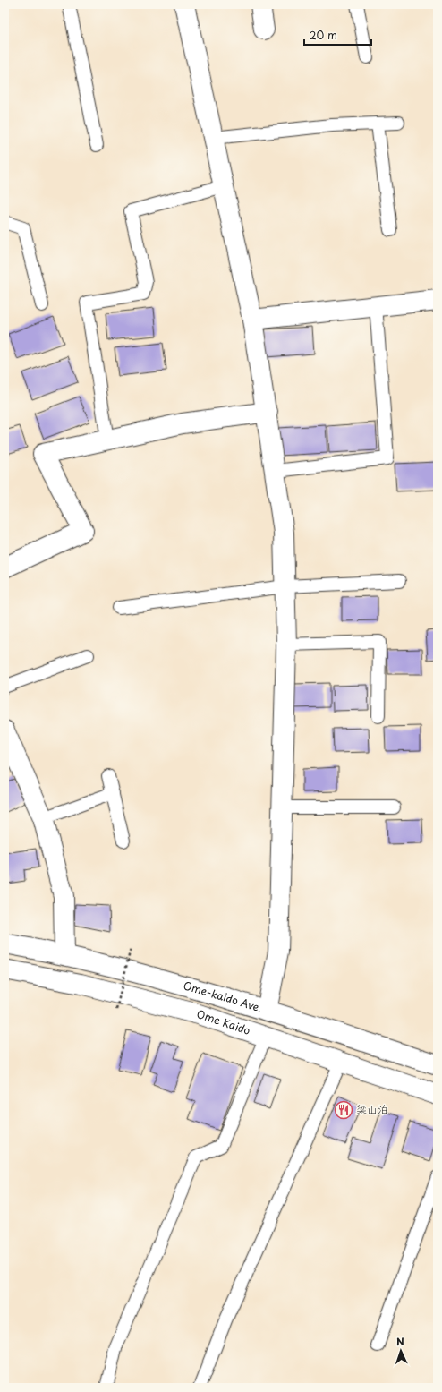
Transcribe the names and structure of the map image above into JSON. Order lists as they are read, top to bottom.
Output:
{
  "streets": {
    "street": ["Ome-kaido Ave.", "Ome Kaido"]
  },
  "places": {
    "restaurant": ["梁山泊"]
  },
  "scale_bar": "20 m",
  "north": "top"
}
